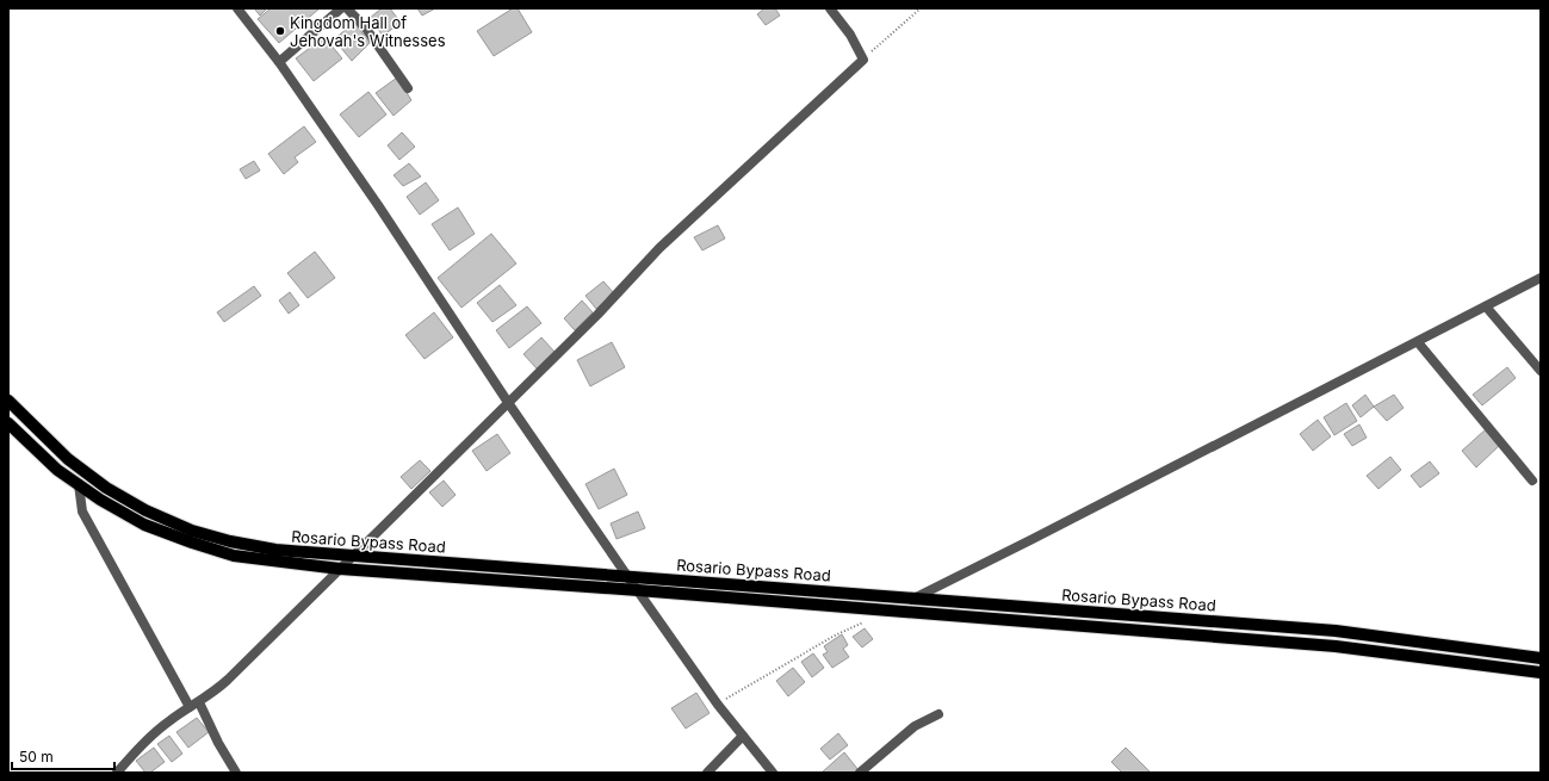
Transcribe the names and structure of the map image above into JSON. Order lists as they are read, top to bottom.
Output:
{
  "streets": {
    "main road": ["Rosario Bypass Road"]
  },
  "places": ["Kingdom Hall of Jehovah's Witnesses"],
  "scale_bar": "50 m"
}
